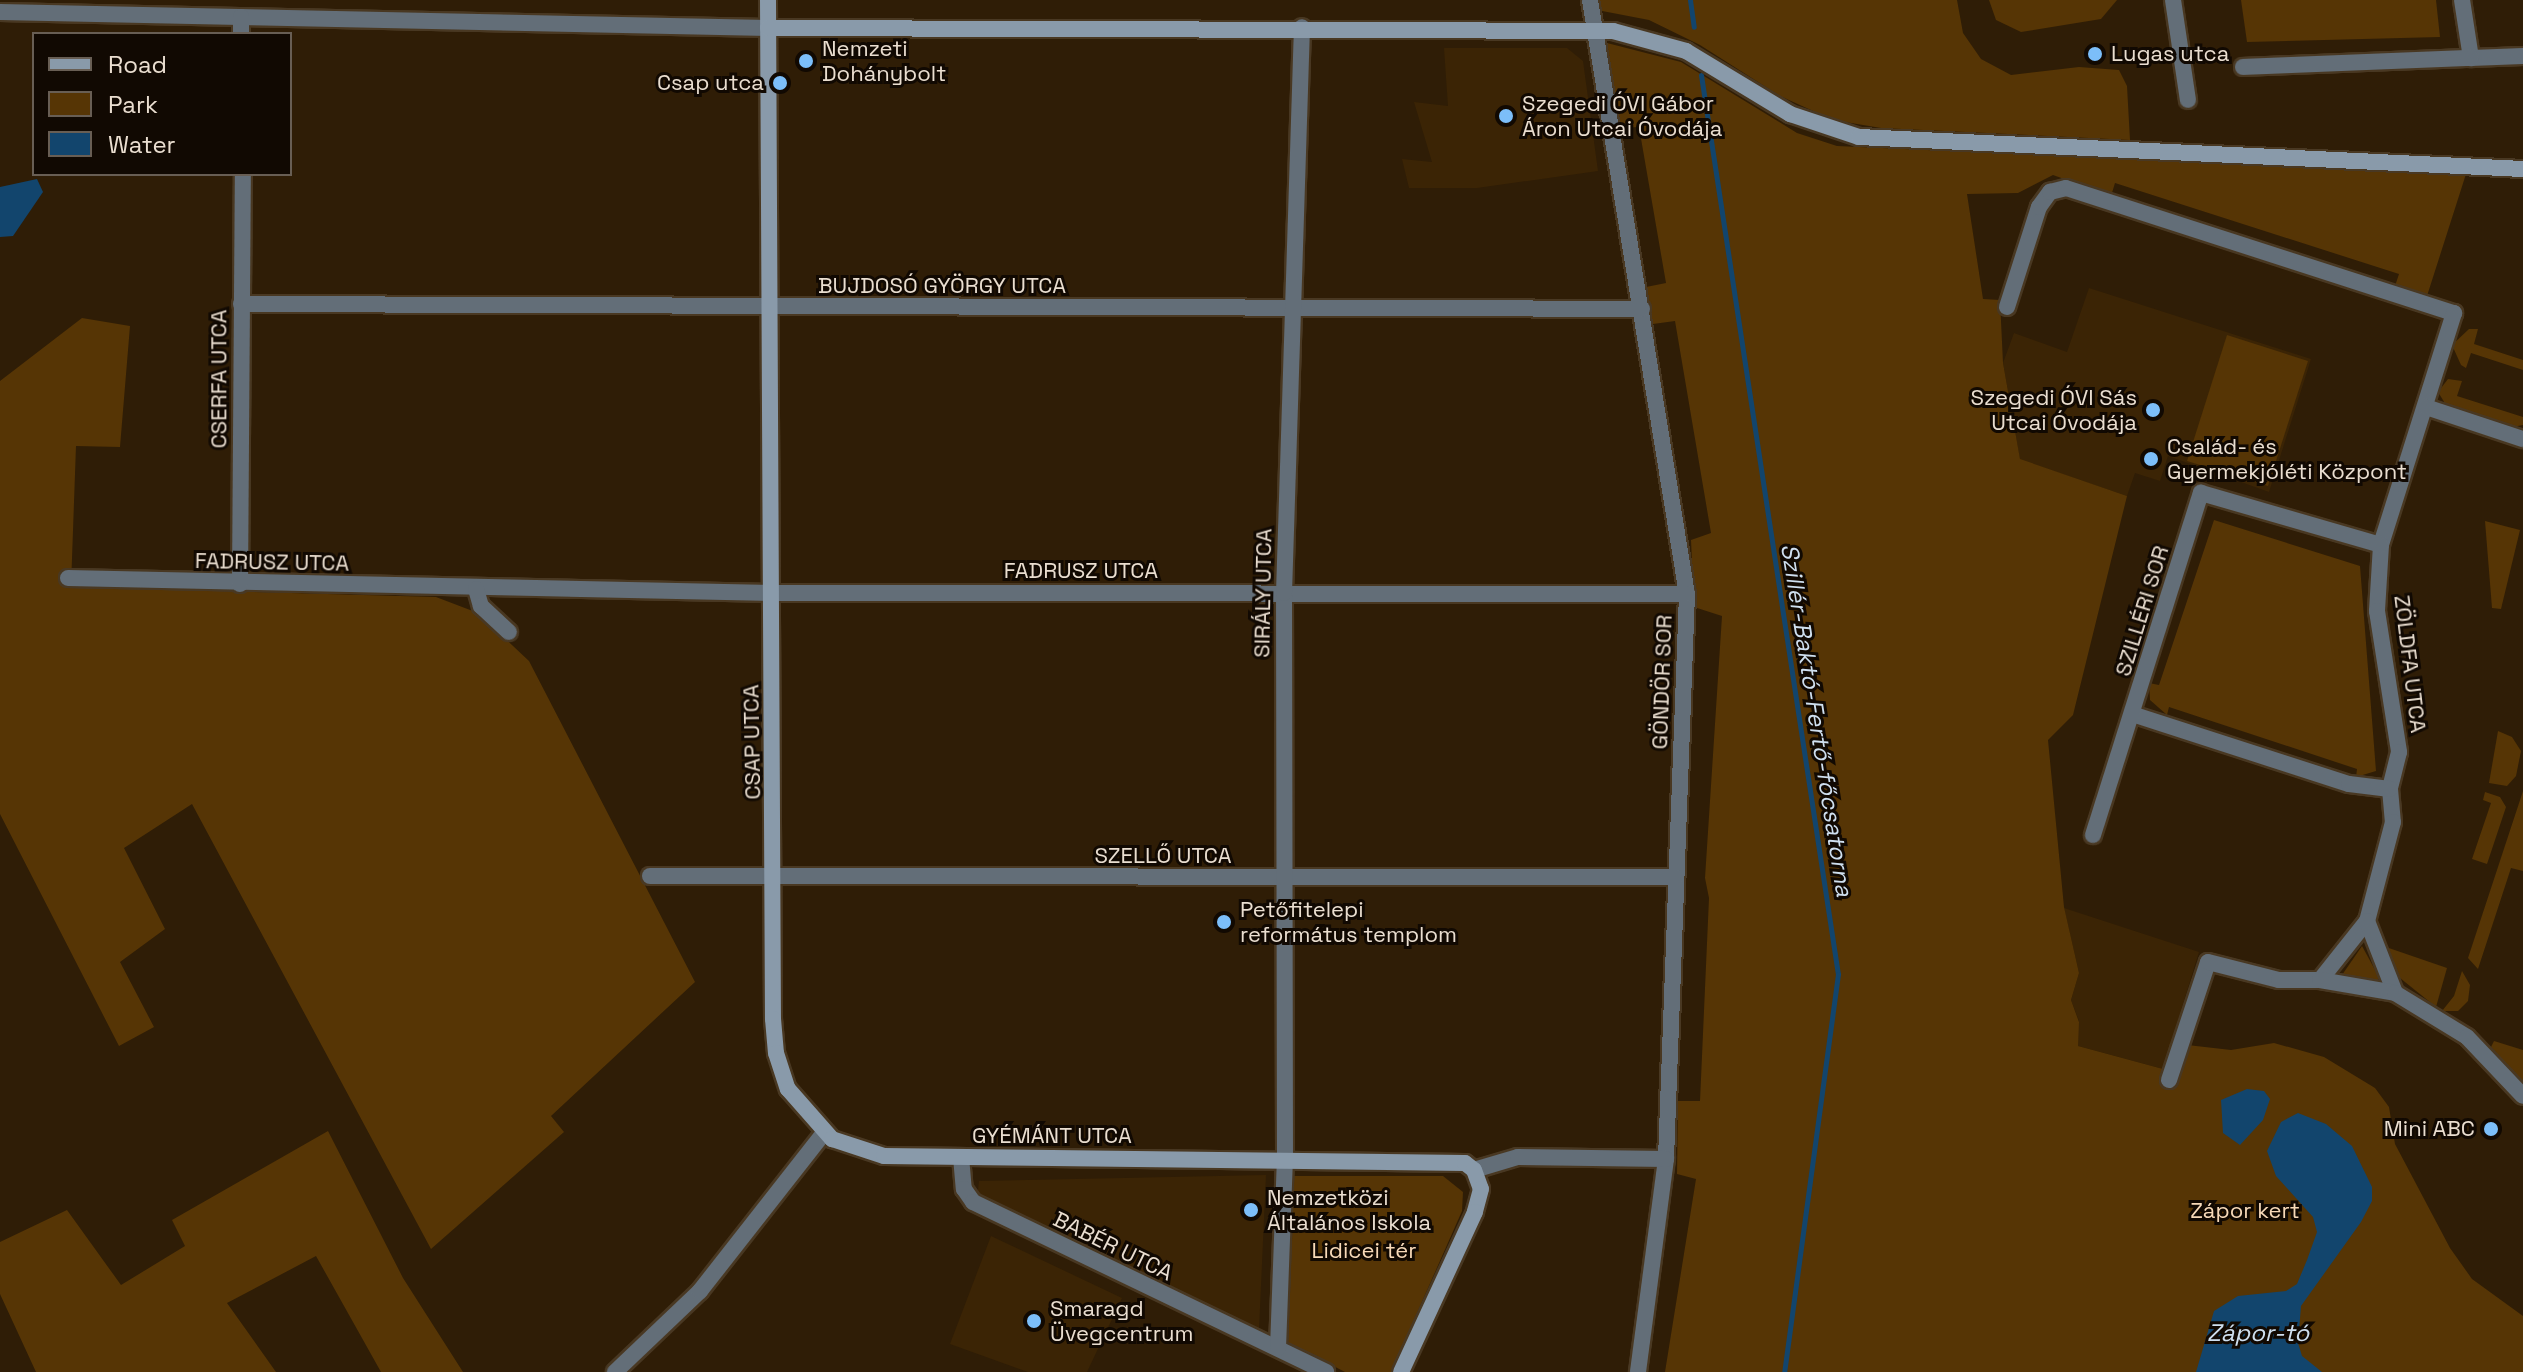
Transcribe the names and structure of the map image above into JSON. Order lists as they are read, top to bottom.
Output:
{
  "streets": {
    "street": [
      "BUJDOSÓ GYÖRGY UTCA",
      "CSERFA UTCA",
      "FADRUSZ UTCA",
      "SIRÁLY UTCA",
      "SZILLÉRI SOR",
      "ZÖLDFA UTCA",
      "GÖNDÖR SOR",
      "CSAP UTCA",
      "SZELLŐ UTCA",
      "GYÉMÁNT UTCA",
      "BABÉR UTCA"
    ]
  },
  "crossings": [
    ["BUJDOSÓ GYÖRGY UTCA", "CSERFA UTCA"],
    ["BUJDOSÓ GYÖRGY UTCA", "SIRÁLY UTCA"],
    ["BUJDOSÓ GYÖRGY UTCA", "GÖNDÖR SOR"],
    ["BUJDOSÓ GYÖRGY UTCA", "CSAP UTCA"],
    ["CSERFA UTCA", "FADRUSZ UTCA"],
    ["FADRUSZ UTCA", "SIRÁLY UTCA"],
    ["FADRUSZ UTCA", "GÖNDÖR SOR"],
    ["FADRUSZ UTCA", "CSAP UTCA"],
    ["SIRÁLY UTCA", "SZELLŐ UTCA"],
    ["SIRÁLY UTCA", "GYÉMÁNT UTCA"],
    ["SZILLÉRI SOR", "ZÖLDFA UTCA"],
    ["GÖNDÖR SOR", "SZELLŐ UTCA"],
    ["CSAP UTCA", "SZELLŐ UTCA"],
    ["CSAP UTCA", "GYÉMÁNT UTCA"],
    ["GYÉMÁNT UTCA", "BABÉR UTCA"]
  ],
  "water": ["Szillér-Baktó-Fertő-főcsatorna", "Zápor-tó"],
  "parks": ["Zápor kert", "Lidicei tér"],
  "places": [
    "Lugas utca",
    "Nemzeti Dohánybolt",
    "Csap utca",
    "Szegedi ÓVI Gábor Áron Utcai Óvodája",
    "Szegedi ÓVI Sás Utcai Óvodája",
    "Család- és Gyermekjóléti Központ",
    "Petőfitelepi református templom",
    "Mini ABC",
    "Nemzetközi Általános Iskola",
    "Smaragd Üvegcentrum"
  ],
  "legend": ["Road", "Park", "Water"]
}
